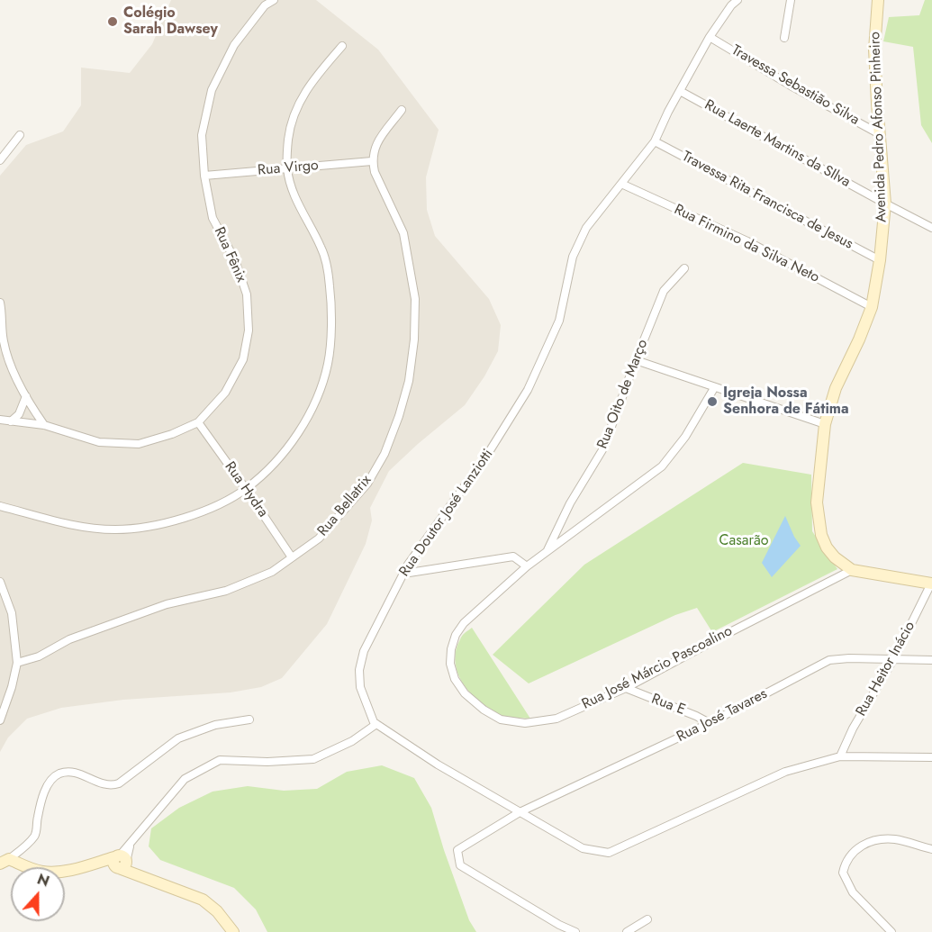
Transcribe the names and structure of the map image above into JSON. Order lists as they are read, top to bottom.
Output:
{
  "streets": {
    "street": [
      "Travessa Sebastião Silva",
      "Avenida Pedro Afonso Pinheiro",
      "Rua Laerte Martins da SIlva",
      "Rua Virgo",
      "Travessa Rita Francisca de Jesus",
      "Rua Firmino da Silva Neto",
      "Rua Fênix",
      "Rua Oito de Março",
      "Rua Hydra",
      "Rua Bellatrix",
      "Rua Doutor José Lanziotti",
      "Rua José Márcio Pascoalino",
      "Rua Heitor Inácio",
      "Rua E",
      "Rua José Tavares"
    ]
  },
  "crossings": [
    ["Travessa Sebastião Silva", "Avenida Pedro Afonso Pinheiro"],
    ["Travessa Sebastião Silva", "Rua Doutor José Lanziotti"],
    ["Avenida Pedro Afonso Pinheiro", "Rua Laerte Martins da SIlva"],
    ["Avenida Pedro Afonso Pinheiro", "Travessa Rita Francisca de Jesus"],
    ["Avenida Pedro Afonso Pinheiro", "Rua Firmino da Silva Neto"],
    ["Avenida Pedro Afonso Pinheiro", "Rua José Márcio Pascoalino"],
    ["Avenida Pedro Afonso Pinheiro", "Rua Heitor Inácio"],
    ["Rua Laerte Martins da SIlva", "Rua Doutor José Lanziotti"],
    ["Rua Virgo", "Rua Fênix"],
    ["Rua Virgo", "Rua Bellatrix"],
    ["Travessa Rita Francisca de Jesus", "Rua Doutor José Lanziotti"],
    ["Rua Firmino da Silva Neto", "Rua Doutor José Lanziotti"],
    ["Rua Fênix", "Rua Hydra"],
    ["Rua Oito de Março", "Rua José Márcio Pascoalino"],
    ["Rua Hydra", "Rua Bellatrix"],
    ["Rua José Márcio Pascoalino", "Rua E"],
    ["Rua Heitor Inácio", "Rua José Tavares"],
    ["Rua E", "Rua José Tavares"]
  ],
  "parks": ["Casarão"],
  "places": ["Colégio Sarah Dawsey", "Igreja Nossa Senhora de Fátima"],
  "north": "top"
}
